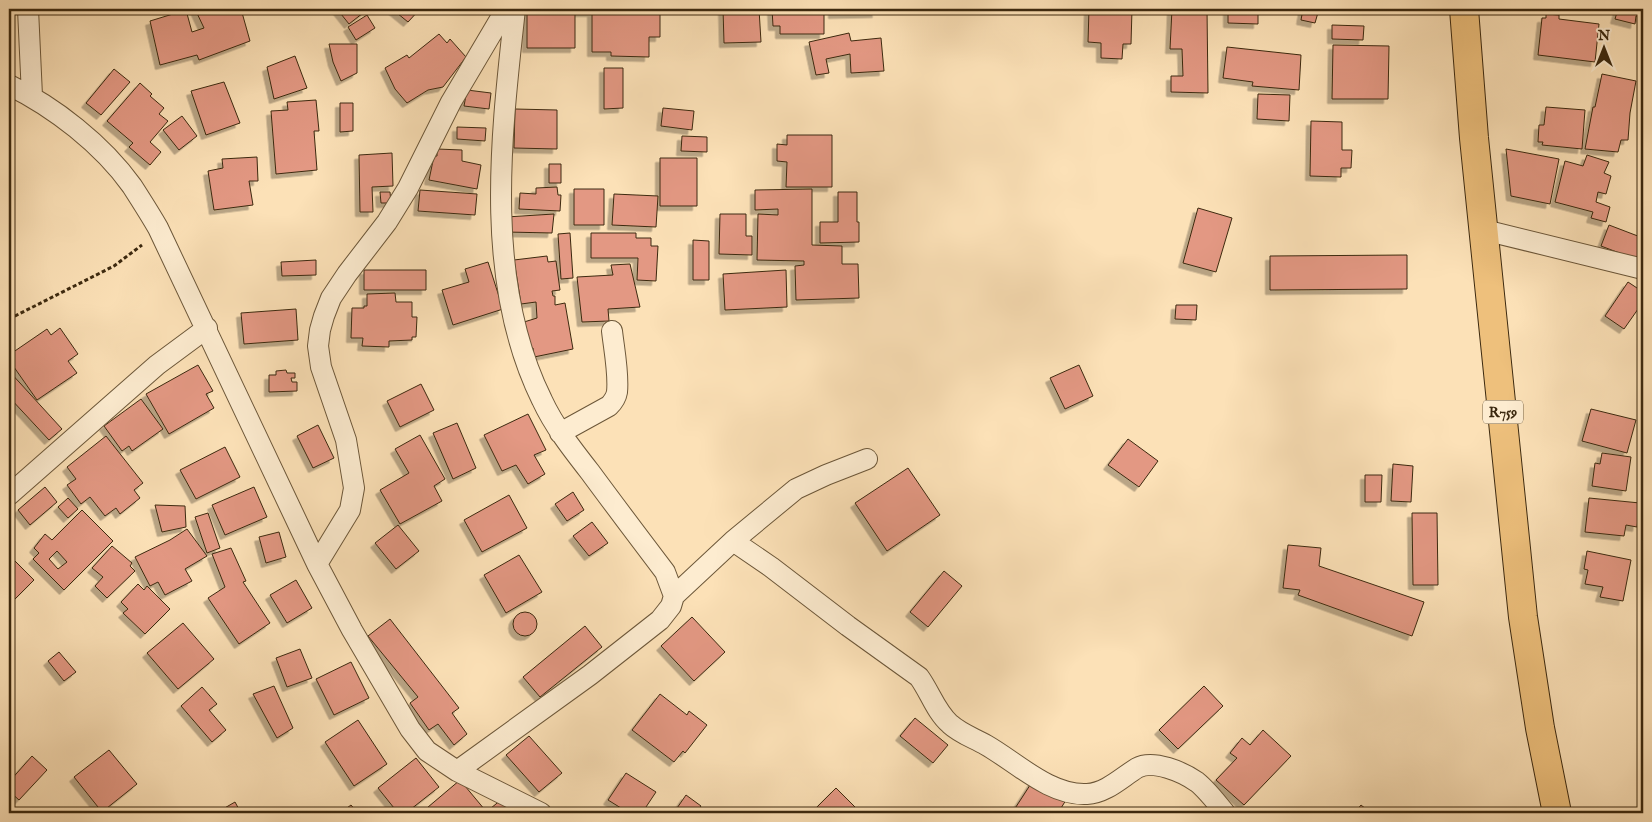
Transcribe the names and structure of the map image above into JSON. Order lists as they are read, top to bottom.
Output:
{
  "streets": {
    "main road": ["R759"]
  },
  "north": "top"
}
